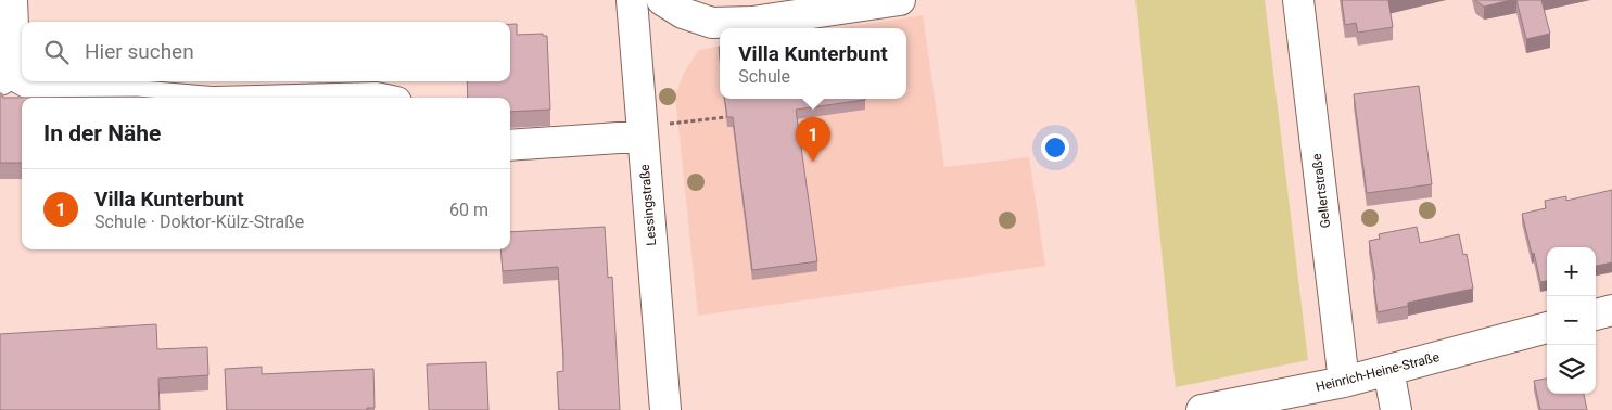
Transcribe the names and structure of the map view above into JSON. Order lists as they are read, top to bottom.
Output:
{
  "streets": {
    "street": ["Gellertstraße", "Lessingstraße", "Heinrich-Heine-Straße"]
  },
  "crossings": [
    ["Gellertstraße", "Heinrich-Heine-Straße"]
  ],
  "page": {
    "search": "Hier suchen",
    "popup": ["Villa Kunterbunt", "Schule"],
    "heading": "In der Nähe",
    "pins": "1",
    "list": [
      {
        "mark": "1",
        "name": "Villa Kunterbunt",
        "note": "Schule · Doktor-Külz-Straße",
        "value": "60 m"
      }
    ],
    "map_buttons": ["+", "−"]
  }
}
